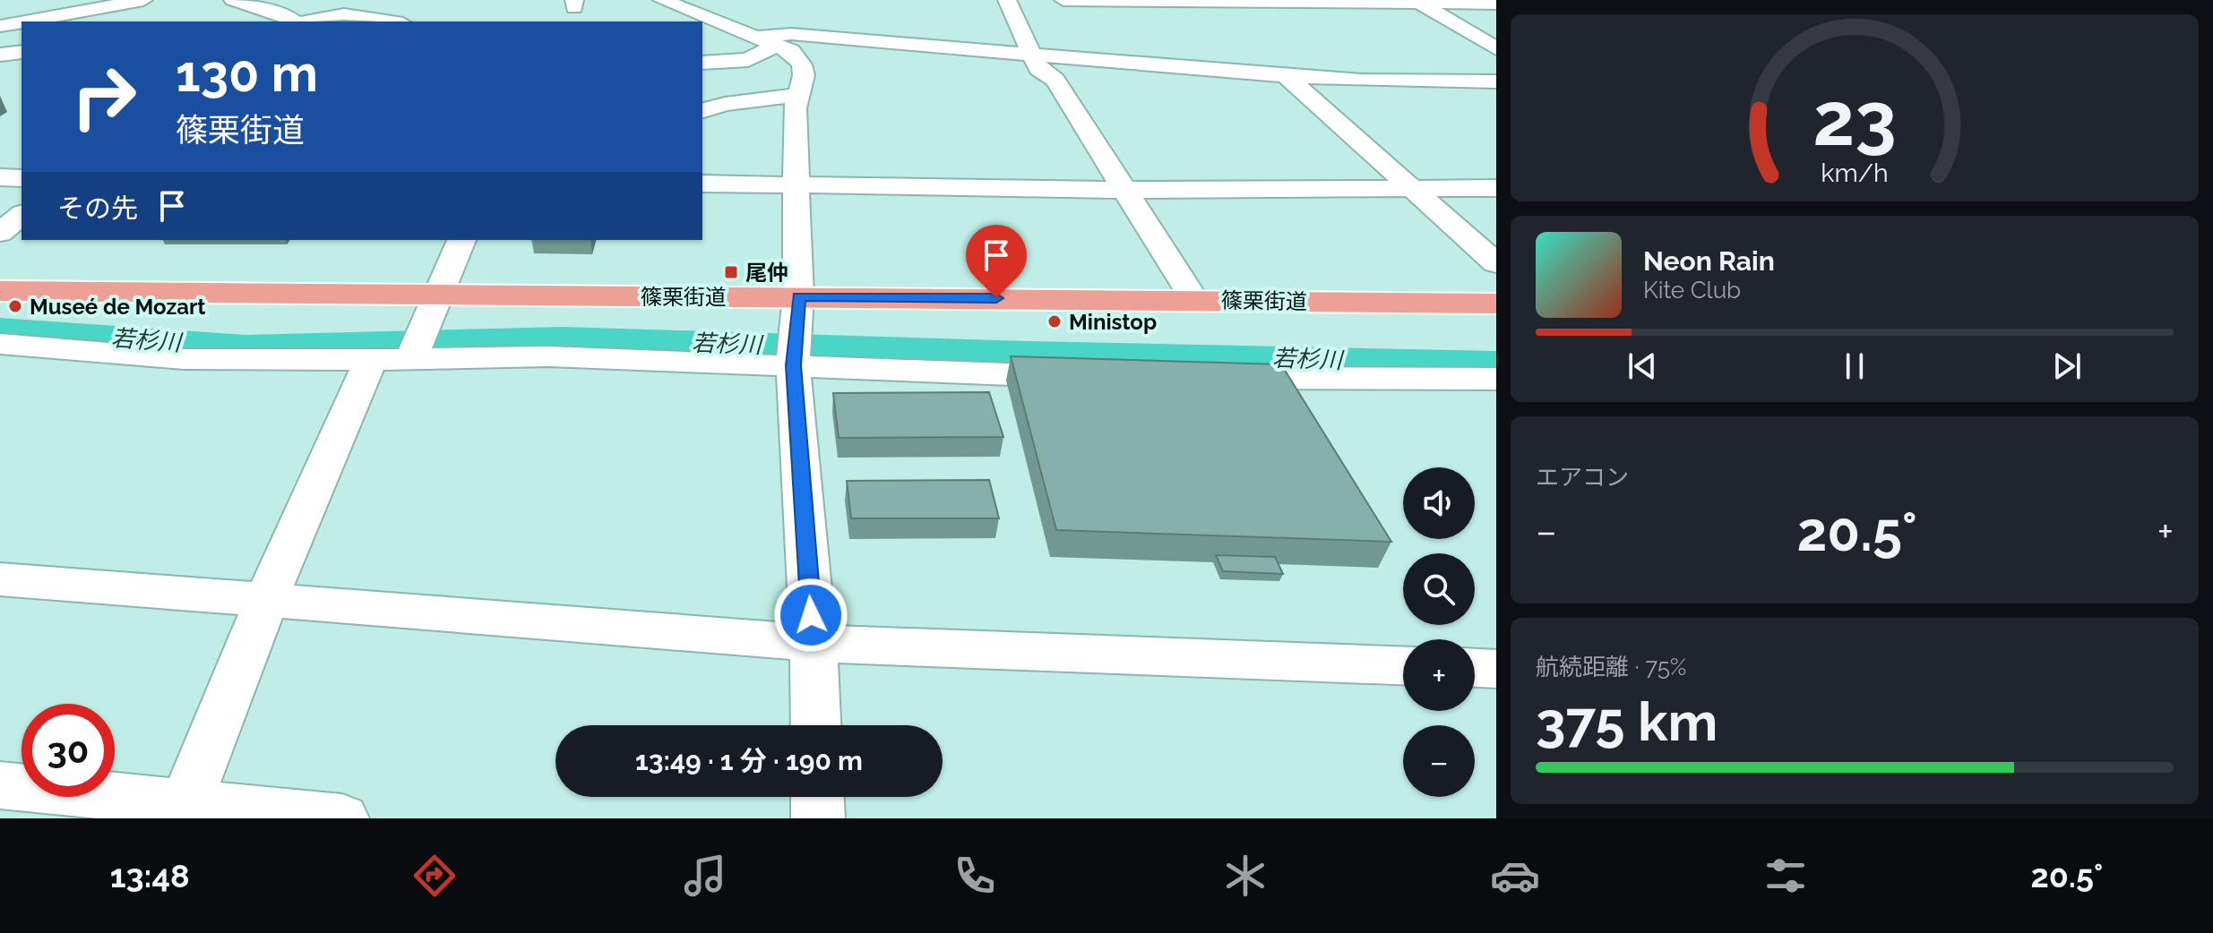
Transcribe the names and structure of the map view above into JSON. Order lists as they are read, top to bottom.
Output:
{
  "streets": {
    "main road": ["篠栗街道"]
  },
  "water": ["若杉川"],
  "places": {
    "transit": ["尾仲"],
    "other": ["Museé de Mozart", "Ministop"]
  },
  "page": {
    "turn": ["130 m", "篠栗街道"],
    "then": "その先",
    "song": ["Neon Rain", "Kite Club"],
    "tile": [
      "エアコン",
      ["航続距離 · 75%", "375 km"]
    ],
    "map_buttons": ["+", "−"],
    "heat": ["−", "20.5°", "+"],
    "limit": "30",
    "trip": "13:49 · 1 分 · 190 m",
    "tabs": ["13:48", "20.5°"],
    "gauge": ["23", "km/h"]
  }
}
